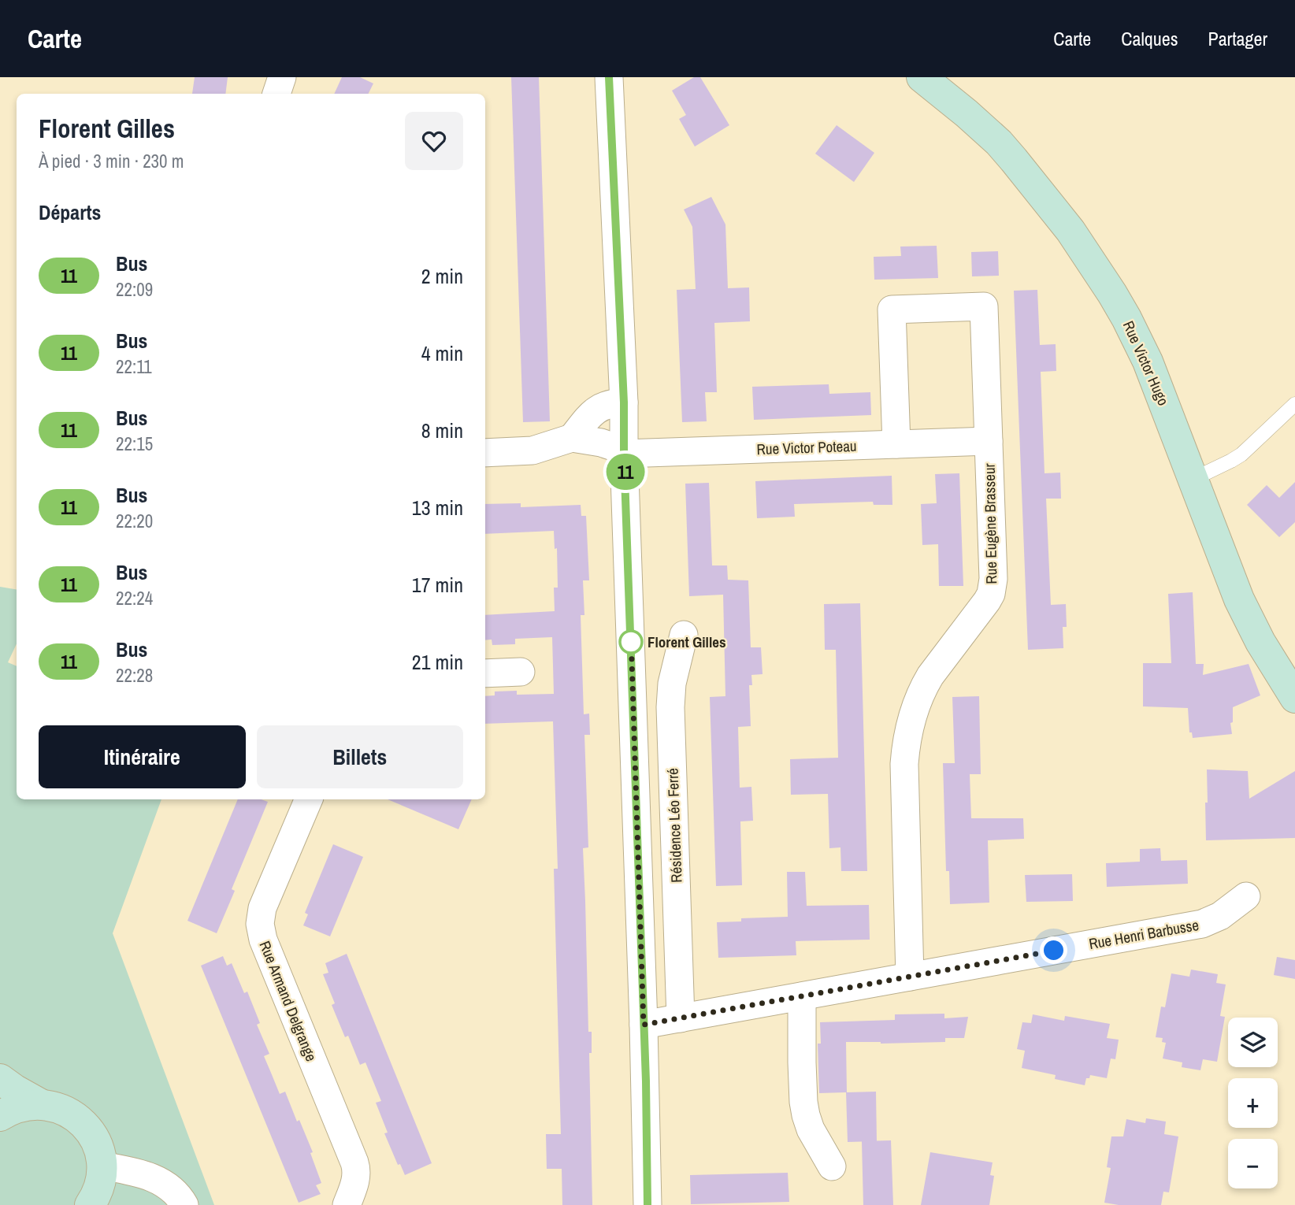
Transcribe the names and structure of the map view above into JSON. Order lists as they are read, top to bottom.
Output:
{
  "streets": {
    "street": [
      "Rue Victor Hugo",
      "Rue Victor Poteau",
      "Rue Eugène Brasseur",
      "Résidence Léo Ferré",
      "Rue Henri Barbusse",
      "Rue Armand Delgrange"
    ]
  },
  "crossings": [
    ["Rue Victor Poteau", "Rue Eugène Brasseur"],
    ["Rue Eugène Brasseur", "Rue Henri Barbusse"],
    ["Résidence Léo Ferré", "Rue Henri Barbusse"]
  ],
  "places": ["Florent Gilles"],
  "lines": ["bus line 11"],
  "page": {
    "header": "Carte",
    "nav": ["Carte", "Calques", "Partager"],
    "on_map": "11",
    "heading": [
      ["Florent Gilles", "À pied · 3 min · 230 m"],
      "Départs"
    ],
    "list": [
      {
        "mark": "11",
        "name": "Bus",
        "note": "22:09",
        "value": "2 min"
      },
      {
        "mark": "11",
        "name": "Bus",
        "note": "22:11",
        "value": "4 min"
      },
      {
        "mark": "11",
        "name": "Bus",
        "note": "22:15",
        "value": "8 min"
      },
      {
        "mark": "11",
        "name": "Bus",
        "note": "22:20",
        "value": "13 min"
      },
      {
        "mark": "11",
        "name": "Bus",
        "note": "22:24",
        "value": "17 min"
      },
      {
        "mark": "11",
        "name": "Bus",
        "note": "22:28",
        "value": "21 min"
      }
    ],
    "buttons": ["Itinéraire", "Billets"],
    "map_buttons": ["+", "−"]
  }
}
